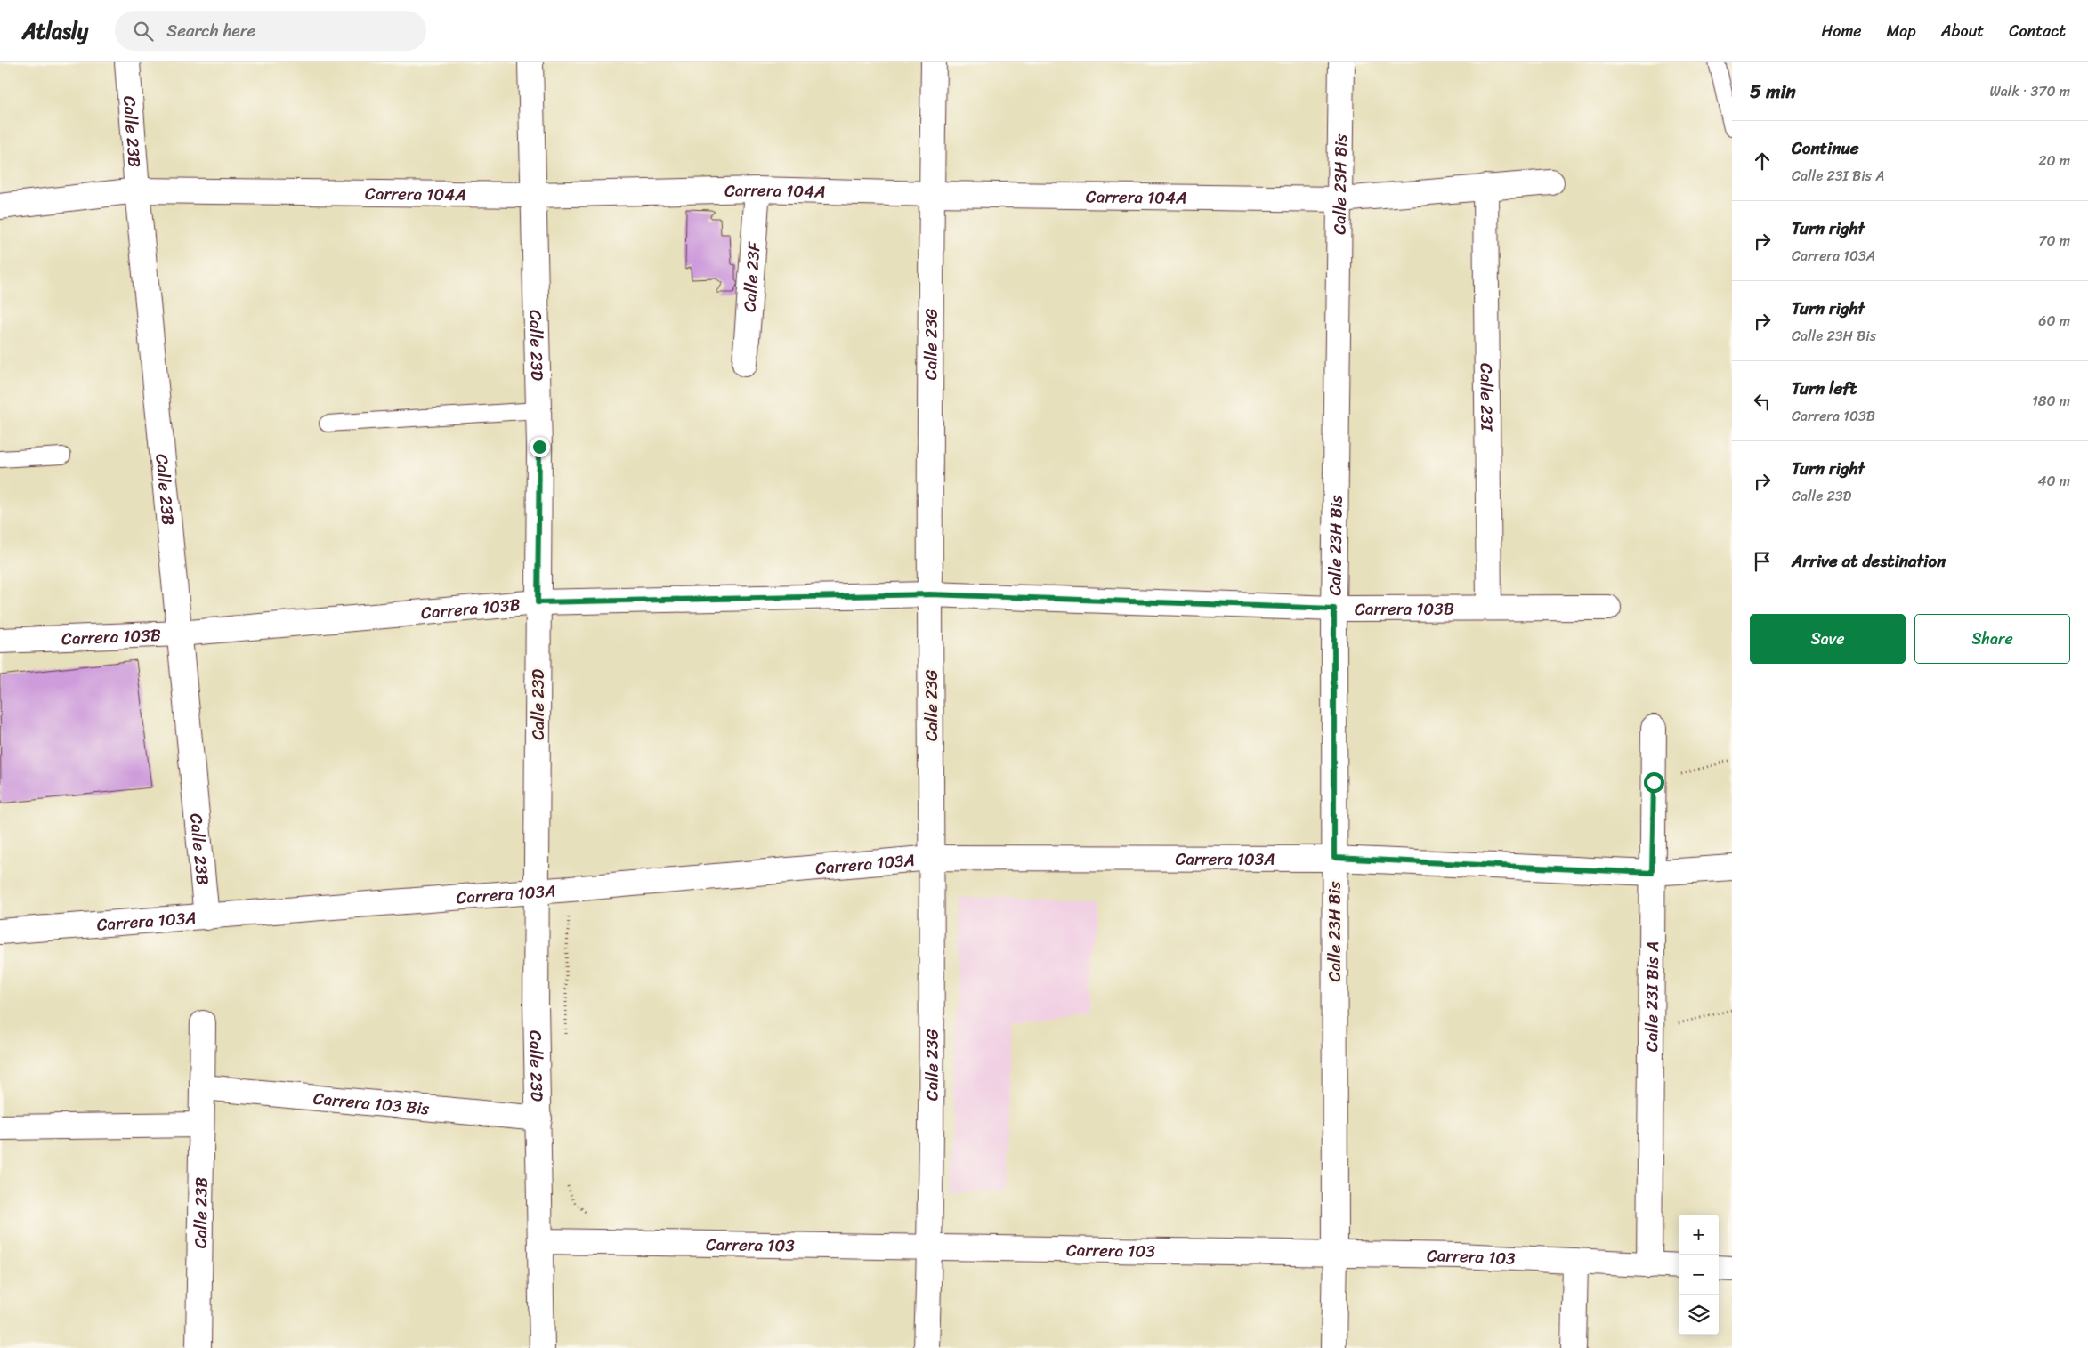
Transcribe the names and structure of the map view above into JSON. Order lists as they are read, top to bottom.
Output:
{
  "streets": {
    "street": [
      "Calle 23B",
      "Calle 23H Bis",
      "Carrera 104A",
      "Calle 23F",
      "Calle 23D",
      "Calle 23G",
      "Calle 23I",
      "Carrera 103B",
      "Carrera 103A",
      "Calle 23I Bis A",
      "Carrera 103 Bis",
      "Carrera 103"
    ]
  },
  "crossings": [
    ["Calle 23B", "Carrera 104A"],
    ["Calle 23B", "Carrera 103B"],
    ["Calle 23B", "Carrera 103A"],
    ["Calle 23B", "Carrera 103 Bis"],
    ["Calle 23H Bis", "Carrera 104A"],
    ["Calle 23H Bis", "Carrera 103B"],
    ["Calle 23H Bis", "Carrera 103A"],
    ["Calle 23H Bis", "Carrera 103"],
    ["Carrera 104A", "Calle 23F"],
    ["Carrera 104A", "Calle 23D"],
    ["Carrera 104A", "Calle 23G"],
    ["Carrera 104A", "Calle 23I"],
    ["Calle 23D", "Carrera 103B"],
    ["Calle 23D", "Carrera 103A"],
    ["Calle 23D", "Carrera 103 Bis"],
    ["Calle 23D", "Carrera 103"],
    ["Calle 23G", "Carrera 103B"],
    ["Calle 23G", "Carrera 103A"],
    ["Calle 23G", "Carrera 103"],
    ["Calle 23I", "Carrera 103B"],
    ["Carrera 103A", "Calle 23I Bis A"],
    ["Calle 23I Bis A", "Carrera 103"]
  ],
  "page": {
    "header": "Atlasly",
    "search": "Search here",
    "nav": [
      "Home",
      "Map",
      "About",
      "Contact"
    ],
    "heading": ["5 min", "Walk · 370 m"],
    "list": [
      ["Continue", "Calle 23I Bis A", "20 m"],
      ["Turn right", "Carrera 103A", "70 m"],
      ["Turn right", "Calle 23H Bis", "60 m"],
      ["Turn left", "Carrera 103B", "180 m"],
      ["Turn right", "Calle 23D", "40 m"],
      "Arrive at destination"
    ],
    "buttons": ["Save", "Share"],
    "map_buttons": ["+", "−"]
  }
}
